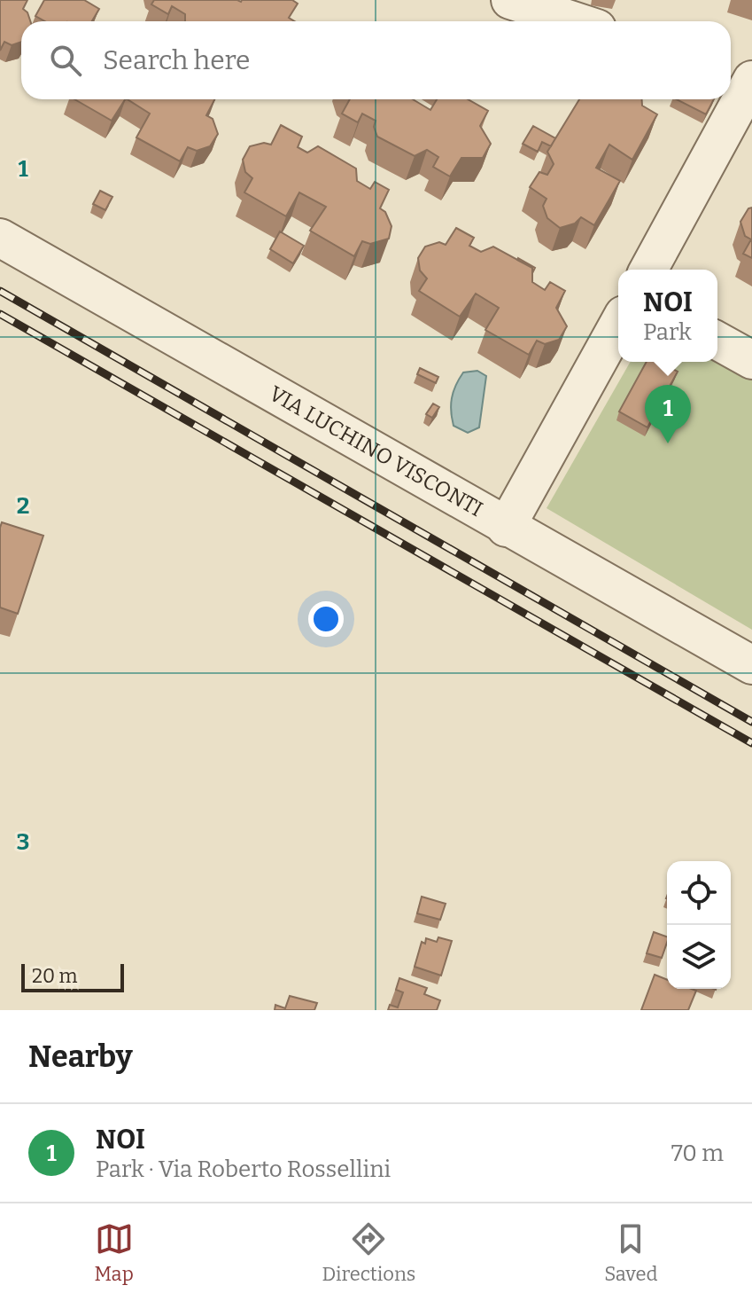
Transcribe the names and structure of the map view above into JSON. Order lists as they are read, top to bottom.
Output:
{
  "streets": {
    "street": ["VIA LUCHINO VISCONTI"]
  },
  "scale_bar": "20 m",
  "page": {
    "search": "Search here",
    "popup": ["NOI", "Park"],
    "pins": "1",
    "scale": "20 m",
    "heading": "Nearby",
    "list": [
      {
        "mark": "1",
        "name": "NOI",
        "note": "Park · Via Roberto Rossellini",
        "value": "70 m"
      }
    ],
    "nav": ["Map", "Directions", "Saved"]
  },
  "grid": {
    "rows": ["1", "2", "3"]
  }
}
